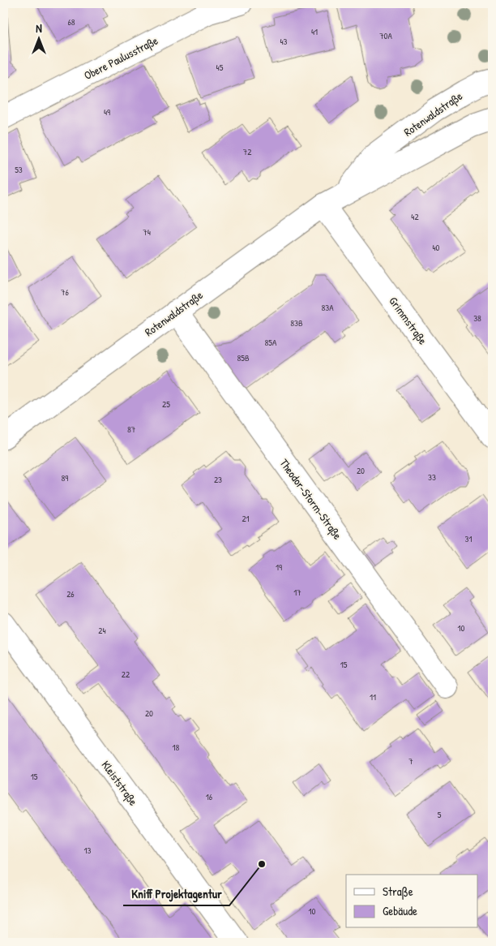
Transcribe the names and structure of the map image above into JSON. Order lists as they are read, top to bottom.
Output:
{
  "streets": {
    "street": [
      "Obere Paulusstraße",
      "Rotenwaldstraße",
      "Grimmstraße",
      "Theodor-Storm-Straße",
      "Kleiststraße"
    ]
  },
  "crossings": [
    ["Rotenwaldstraße", "Grimmstraße"],
    ["Rotenwaldstraße", "Theodor-Storm-Straße"]
  ],
  "places": ["Kniff Projektagentur"],
  "house_numbers": [
    "68",
    "41",
    "70A",
    "43",
    "45",
    "49",
    "72",
    "53",
    "42",
    "74",
    "40",
    "76",
    "83A",
    "38",
    "83B",
    "85A",
    "85B",
    "25",
    "87",
    "20",
    "33",
    "89",
    "23",
    "21",
    "31",
    "19",
    "17",
    "26",
    "10",
    "24",
    "15",
    "22",
    "11",
    "20",
    "18",
    "7",
    "15",
    "16",
    "5",
    "13",
    "10"
  ],
  "legend": ["Straße", "Gebäude"],
  "north": "top"
}
